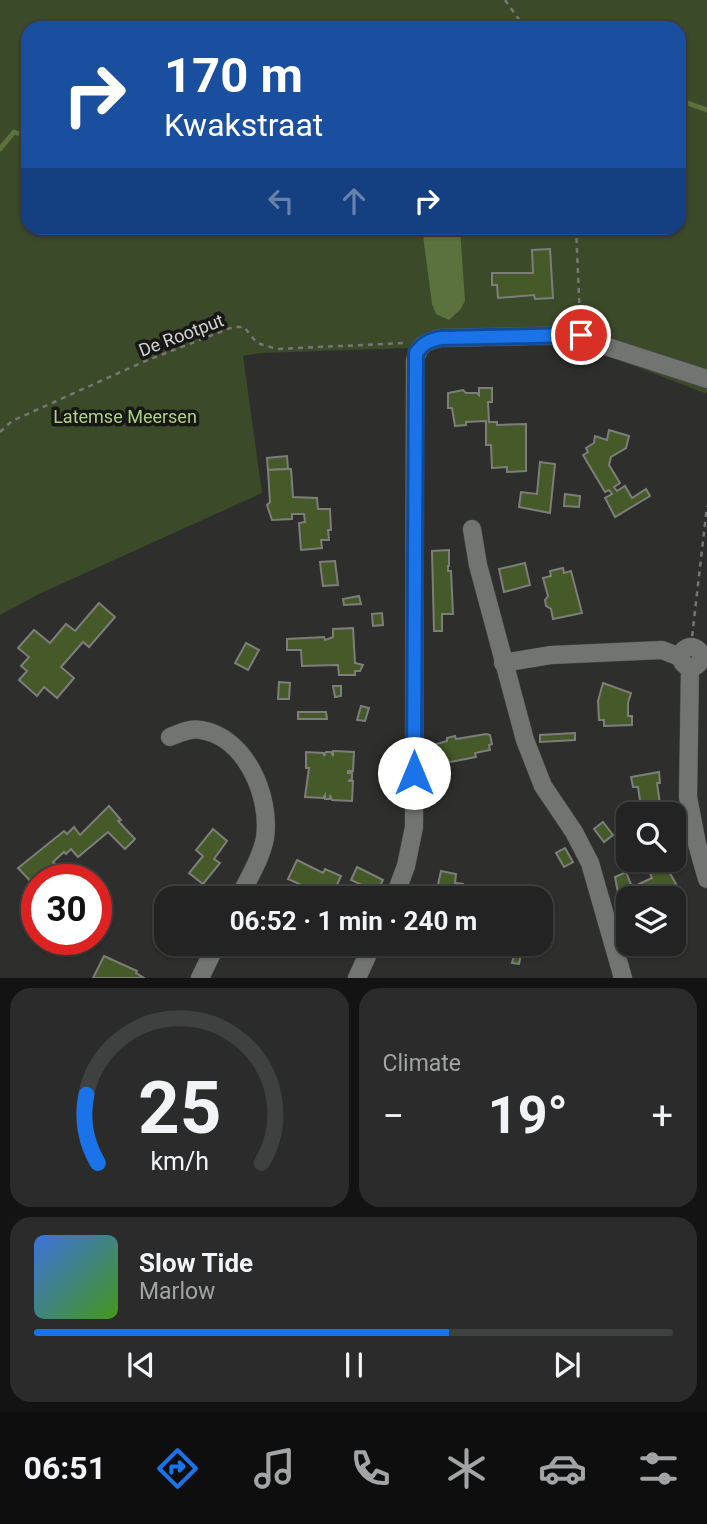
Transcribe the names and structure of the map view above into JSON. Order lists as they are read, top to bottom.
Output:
{
  "streets": {
    "path": ["De Rootput"]
  },
  "parks": ["Latemse Meersen"],
  "page": {
    "turn": ["170 m", "Kwakstraat"],
    "limit": "30",
    "trip": "06:52 · 1 min · 240 m",
    "tile": "Climate",
    "heat": ["−", "19°", "+"],
    "song": ["Slow Tide", "Marlow"],
    "tabs": "06:51",
    "gauge": ["25", "km/h"]
  }
}
